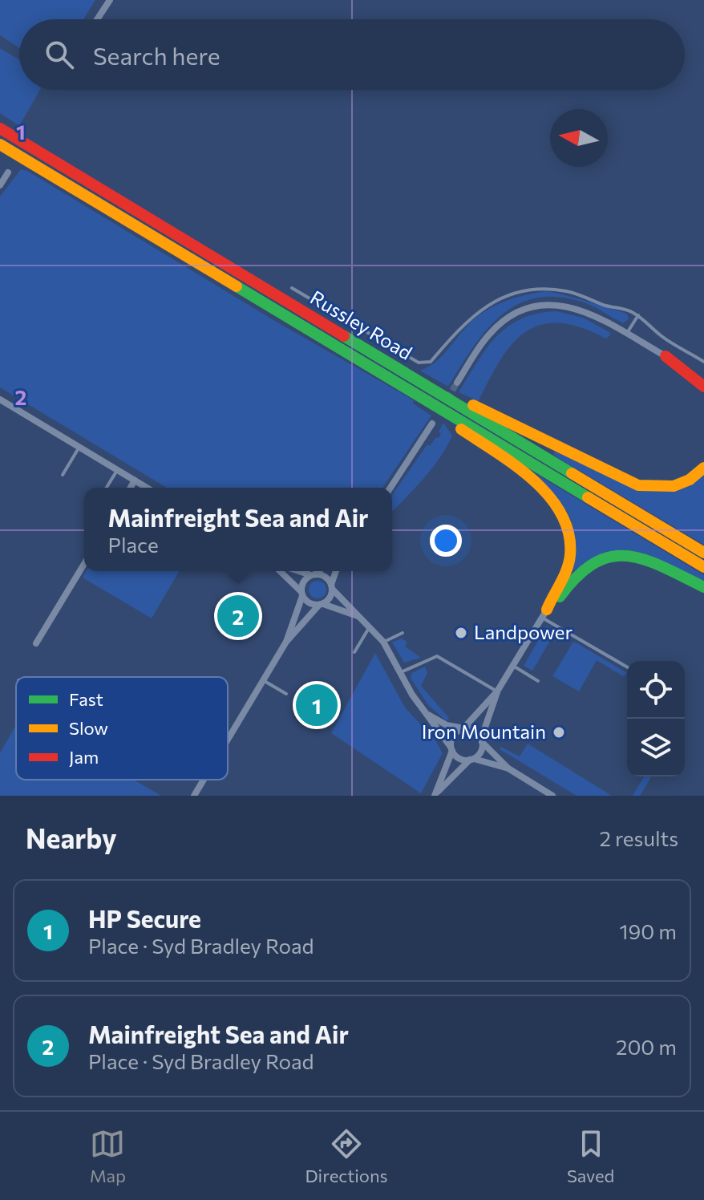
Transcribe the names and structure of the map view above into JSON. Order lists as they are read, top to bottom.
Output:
{
  "streets": {
    "highway": ["Russley Road"]
  },
  "places": ["Landpower", "Iron Mountain"],
  "legend": ["Fast", "Slow", "Jam"],
  "north": "left",
  "page": {
    "search": "Search here",
    "popup": ["Mainfreight Sea and Air", "Place"],
    "pins": ["2", "1"],
    "heading": ["Nearby", "2 results"],
    "list": [
      {
        "mark": "1",
        "name": "HP Secure",
        "note": "Place · Syd Bradley Road",
        "value": "190 m"
      },
      {
        "mark": "2",
        "name": "Mainfreight Sea and Air",
        "note": "Place · Syd Bradley Road",
        "value": "200 m"
      }
    ],
    "nav": ["Map", "Directions", "Saved"]
  },
  "grid": {
    "rows": ["1", "2"]
  }
}
